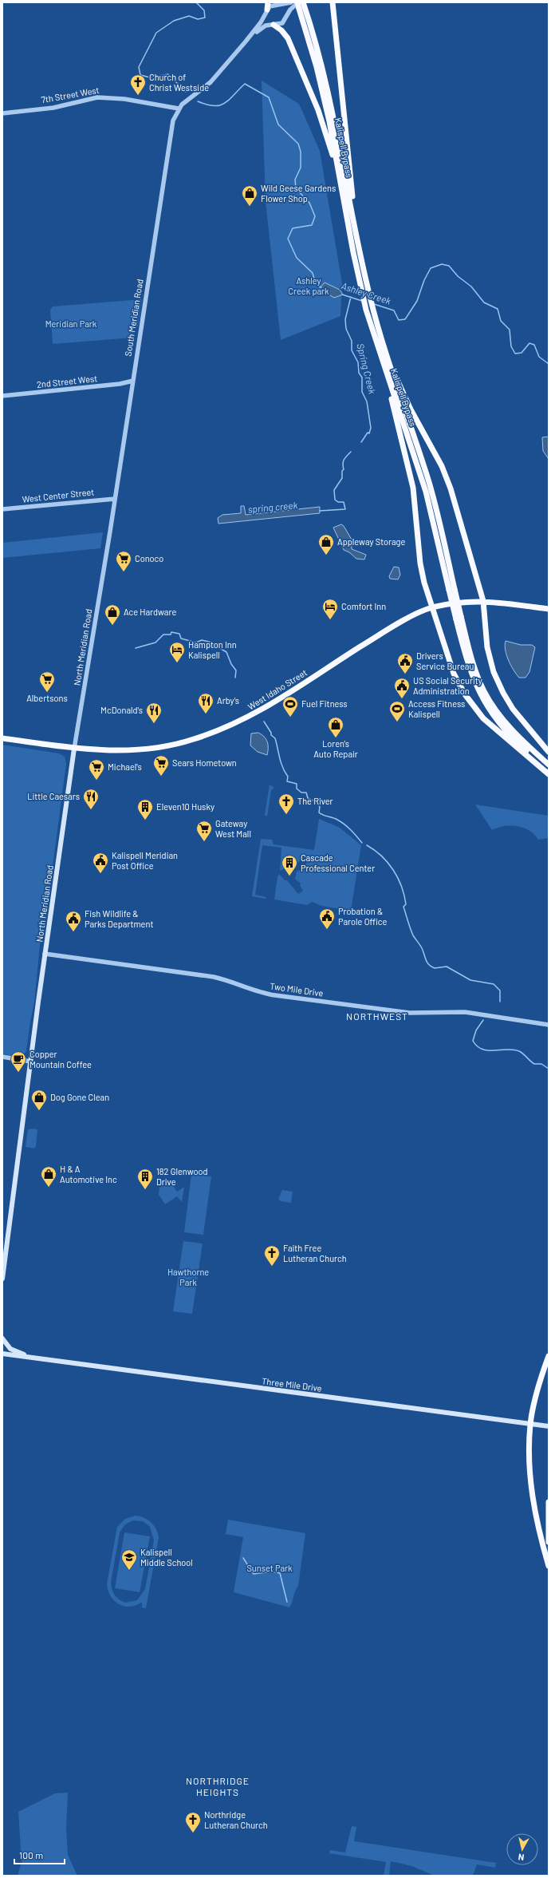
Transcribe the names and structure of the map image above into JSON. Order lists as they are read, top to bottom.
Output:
{
  "streets": {
    "highway": ["Kalispell Bypass", "West Idaho Street"],
    "main road": ["North Meridian Road", "Three Mile Drive"],
    "street": [
      "7th Street West",
      "South Meridian Road",
      "2nd Street West",
      "West Center Street",
      "Two Mile Drive"
    ]
  },
  "crossings": [
    ["7th Street West", "South Meridian Road"],
    ["South Meridian Road", "2nd Street West"],
    ["South Meridian Road", "West Center Street"],
    ["South Meridian Road", "North Meridian Road"],
    ["North Meridian Road", "West Idaho Street"],
    ["North Meridian Road", "Two Mile Drive"]
  ],
  "districts": ["NORTHWEST", "NORTHRIDGE HEIGHTS"],
  "water": ["Ashley Creek", "Spring Creek", "spring creek"],
  "parks": [
    "Ashley Creek park",
    "Meridian Park",
    "Hawthorne Park",
    "Sunset Park"
  ],
  "places": {
    "church": [
      "Church of Christ Westside",
      "The River",
      "Faith Free Lutheran Church",
      "Northridge Lutheran Church"
    ],
    "shop": [
      "Wild Geese Gardens Flower Shop",
      "Appleway Storage",
      "Ace Hardware",
      "Loren's Auto Repair",
      "Dog Gone Clean",
      "H & A Automotive Inc"
    ],
    "supermarket": [
      "Conoco",
      "Albertsons",
      "Sears Hometown",
      "Michael's",
      "Gateway West Mall"
    ],
    "hotel": ["Comfort Inn", "Hampton Inn Kalispell"],
    "public building": [
      "Drivers Service Bureau",
      "US Social Security Administration",
      "Kalispell Meridian Post Office",
      "Probation & Parole Office",
      "Fish Wildlife & Parks Department"
    ],
    "restaurant": ["Arby's", "McDonald's", "Little Caesars"],
    "sports": ["Fuel Fitness", "Access Fitness Kalispell"],
    "building": ["Eleven10 Husky", "Cascade Professional Center", "182 Glenwood Drive"],
    "cafe": ["Copper Mountain Coffee"],
    "school or university": ["Kalispell Middle School"]
  },
  "scale_bar": "100 m",
  "north": "bottom"
}
